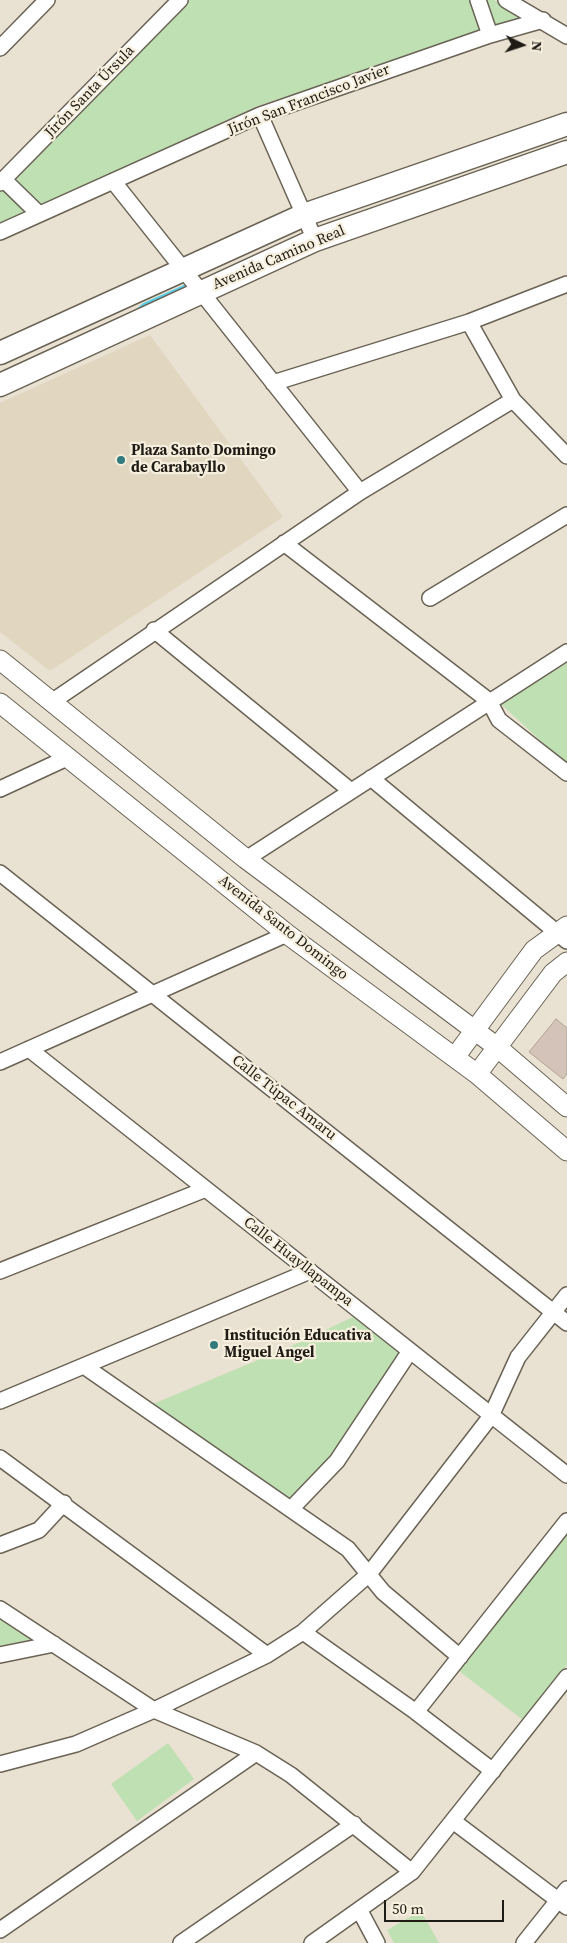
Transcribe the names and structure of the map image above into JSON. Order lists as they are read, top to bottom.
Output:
{
  "streets": {
    "main road": ["Avenida Camino Real"],
    "street": [
      "Jirón Santa Úrsula",
      "Jirón San Francisco Javier",
      "Avenida Santo Domingo",
      "Calle Túpac Amaru",
      "Calle Huayllapampa"
    ]
  },
  "places": ["Plaza Santo Domingo de Carabayllo", "Institución Educativa Miguel Angel"],
  "scale_bar": "50 m",
  "north": "right"
}
